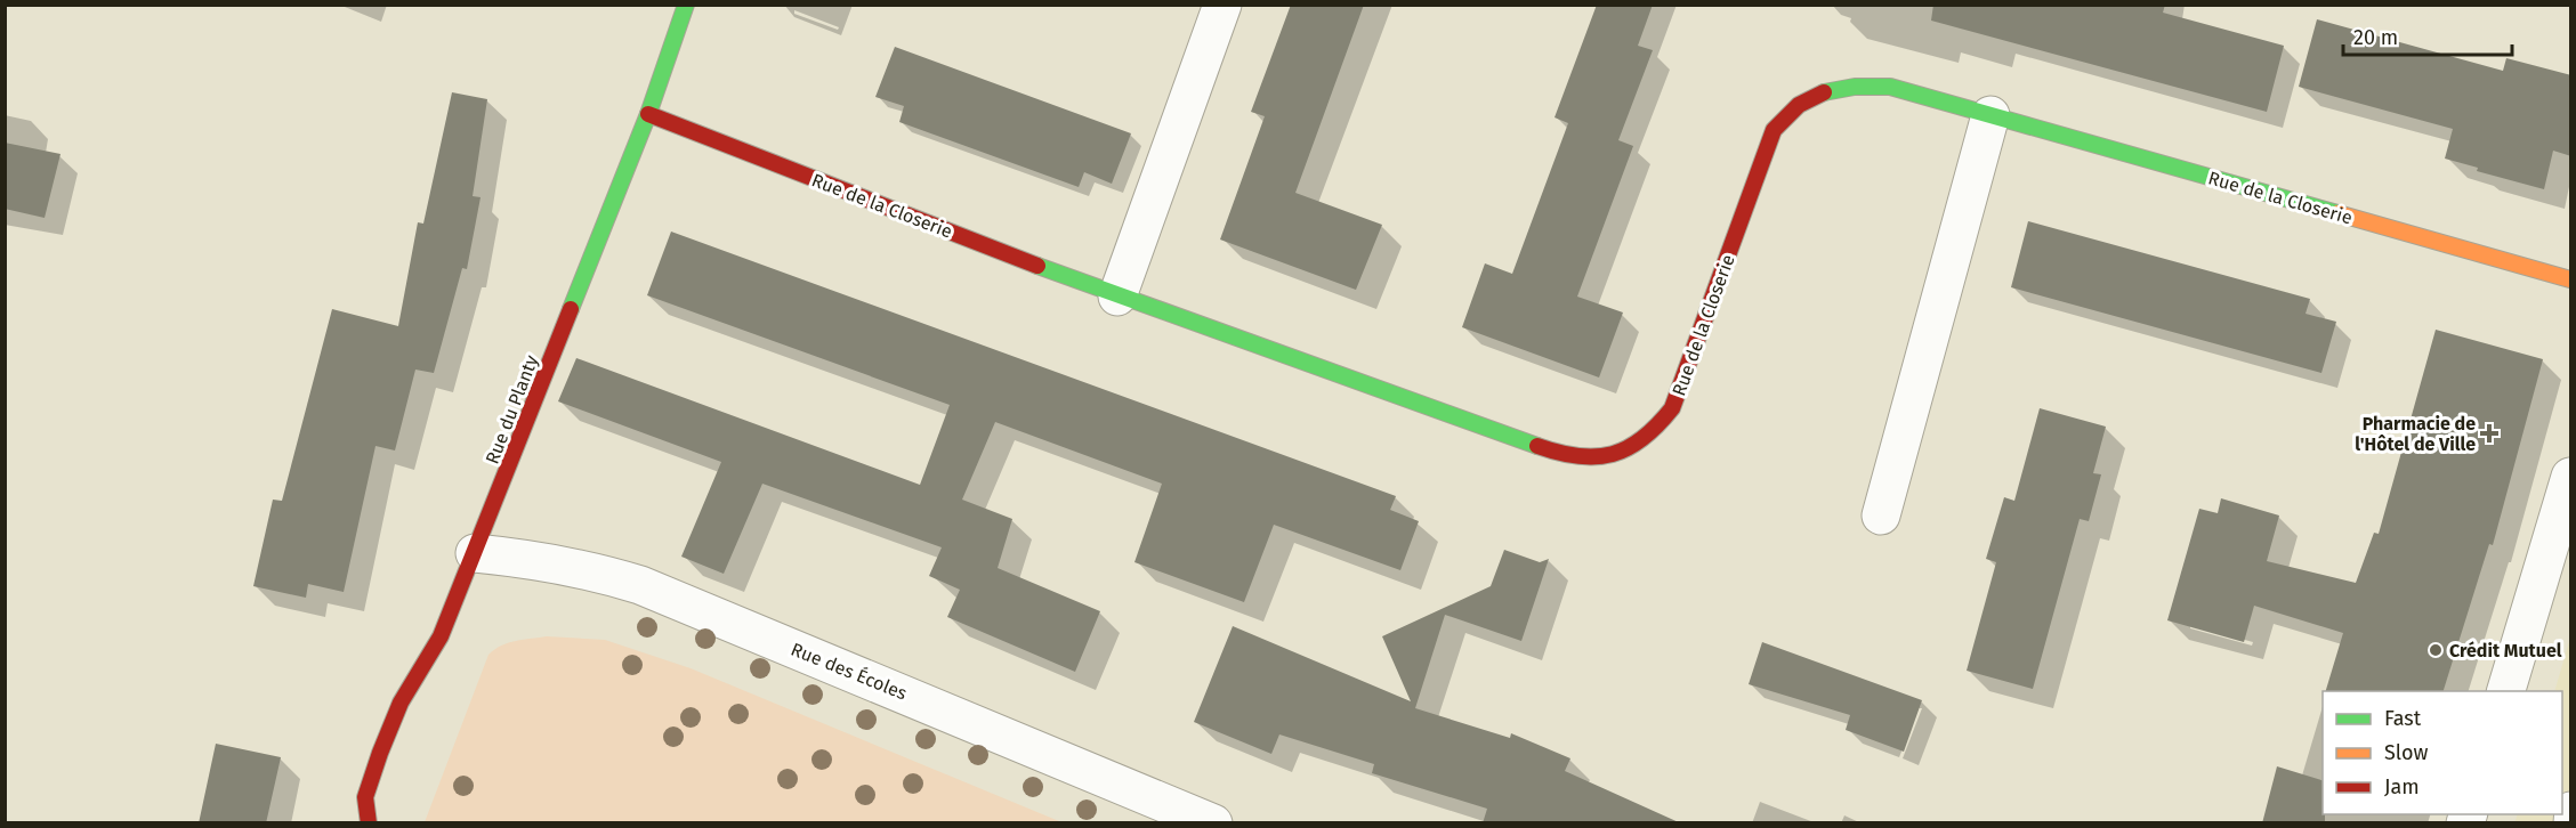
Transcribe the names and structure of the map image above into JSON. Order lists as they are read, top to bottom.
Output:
{
  "streets": {
    "street": ["Rue de la Closerie", "Rue du Planty", "Rue des Écoles"]
  },
  "crossings": [
    ["Rue de la Closerie", "Rue du Planty"],
    ["Rue du Planty", "Rue des Écoles"]
  ],
  "places": {
    "health": ["Pharmacie de l'Hôtel de Ville"],
    "other": ["Crédit Mutuel"]
  },
  "legend": ["Fast", "Slow", "Jam"],
  "scale_bar": "20 m"
}
